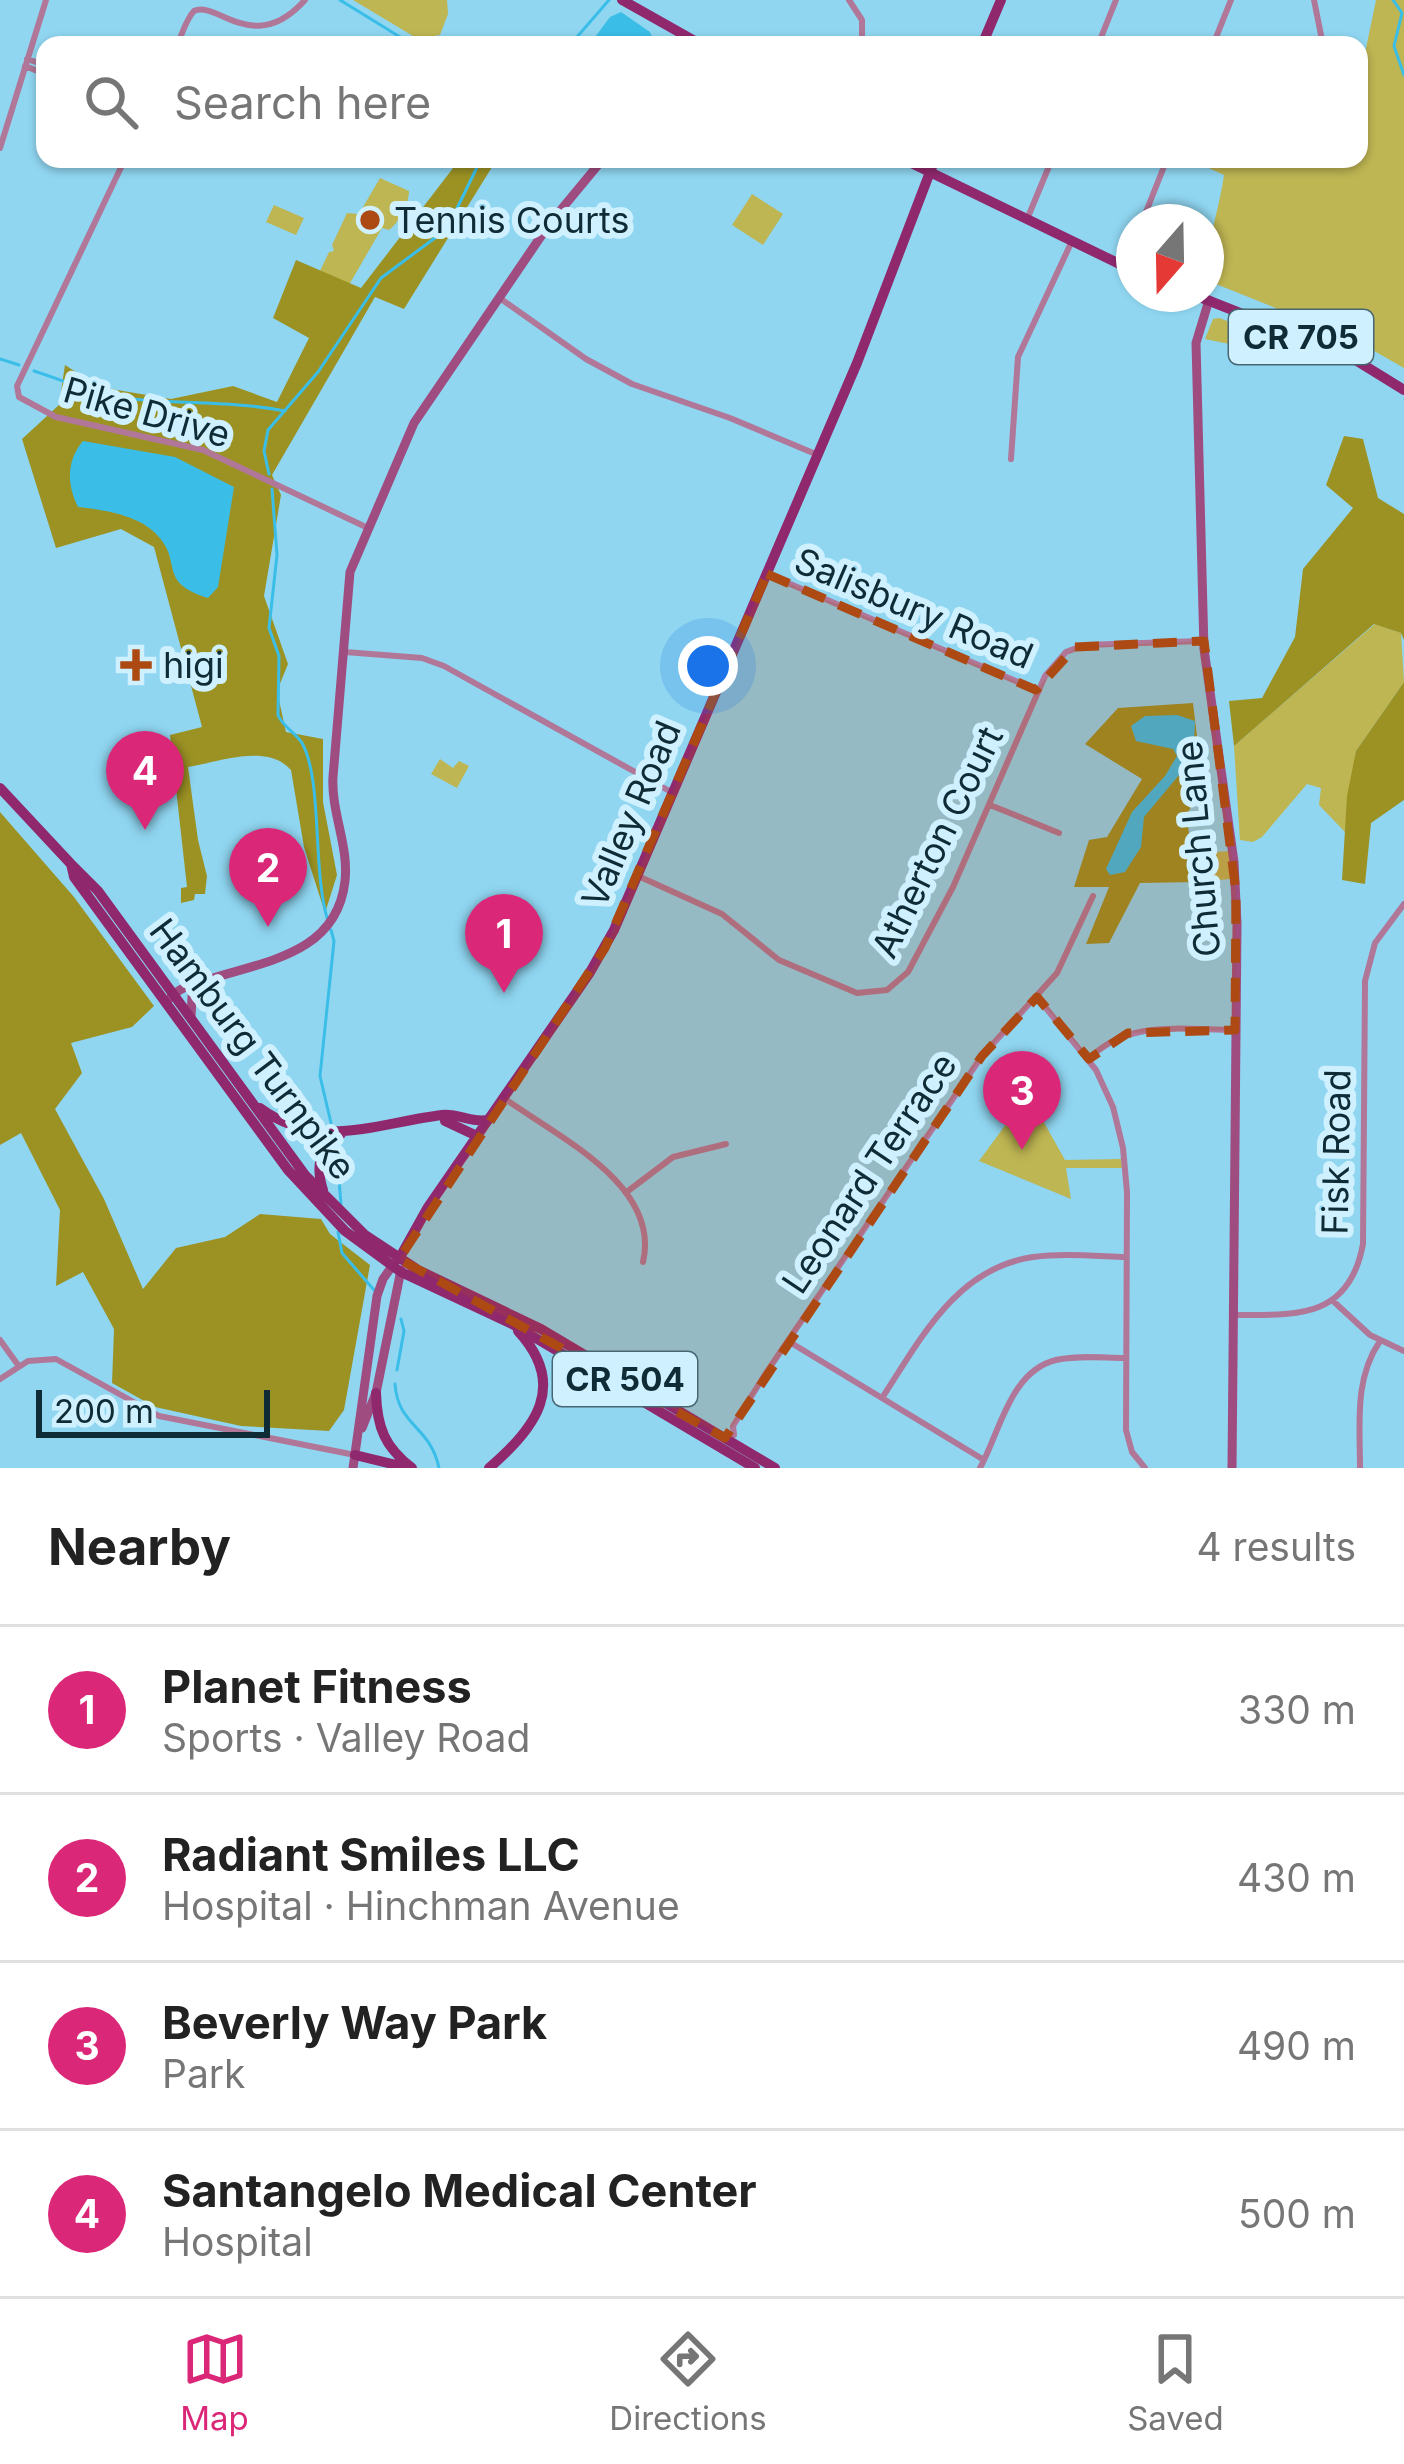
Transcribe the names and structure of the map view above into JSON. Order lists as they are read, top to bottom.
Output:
{
  "streets": {
    "main road": [
      "CR 705",
      "Valley Road",
      "Hamburg Turnpike",
      "CR 504"
    ],
    "street": [
      "Pike Drive",
      "Salisbury Road",
      "Atherton Court",
      "Church Lane",
      "Fisk Road",
      "Leonard Terrace"
    ]
  },
  "crossings": [
    ["Salisbury Road", "Valley Road"],
    ["Salisbury Road", "Atherton Court"],
    ["Valley Road", "Atherton Court"],
    ["Valley Road", "Hamburg Turnpike"],
    ["Valley Road", "CR 504"],
    ["Atherton Court", "Church Lane"],
    ["Hamburg Turnpike", "Leonard Terrace"],
    ["Hamburg Turnpike", "CR 504"]
  ],
  "places": {
    "other": ["Tennis Courts"],
    "health": ["higi"]
  },
  "scale_bar": "200 m",
  "north": "bottom",
  "page": {
    "search": "Search here",
    "pins": [
      "4",
      "2",
      "1",
      "3"
    ],
    "scale": "200 m",
    "heading": ["Nearby", "4 results"],
    "list": [
      {
        "mark": "1",
        "name": "Planet Fitness",
        "note": "Sports · Valley Road",
        "value": "330 m"
      },
      {
        "mark": "2",
        "name": "Radiant Smiles LLC",
        "note": "Hospital · Hinchman Avenue",
        "value": "430 m"
      },
      {
        "mark": "3",
        "name": "Beverly Way Park",
        "note": "Park",
        "value": "490 m"
      },
      {
        "mark": "4",
        "name": "Santangelo Medical Center",
        "note": "Hospital",
        "value": "500 m"
      }
    ],
    "nav": ["Map", "Directions", "Saved"]
  }
}
